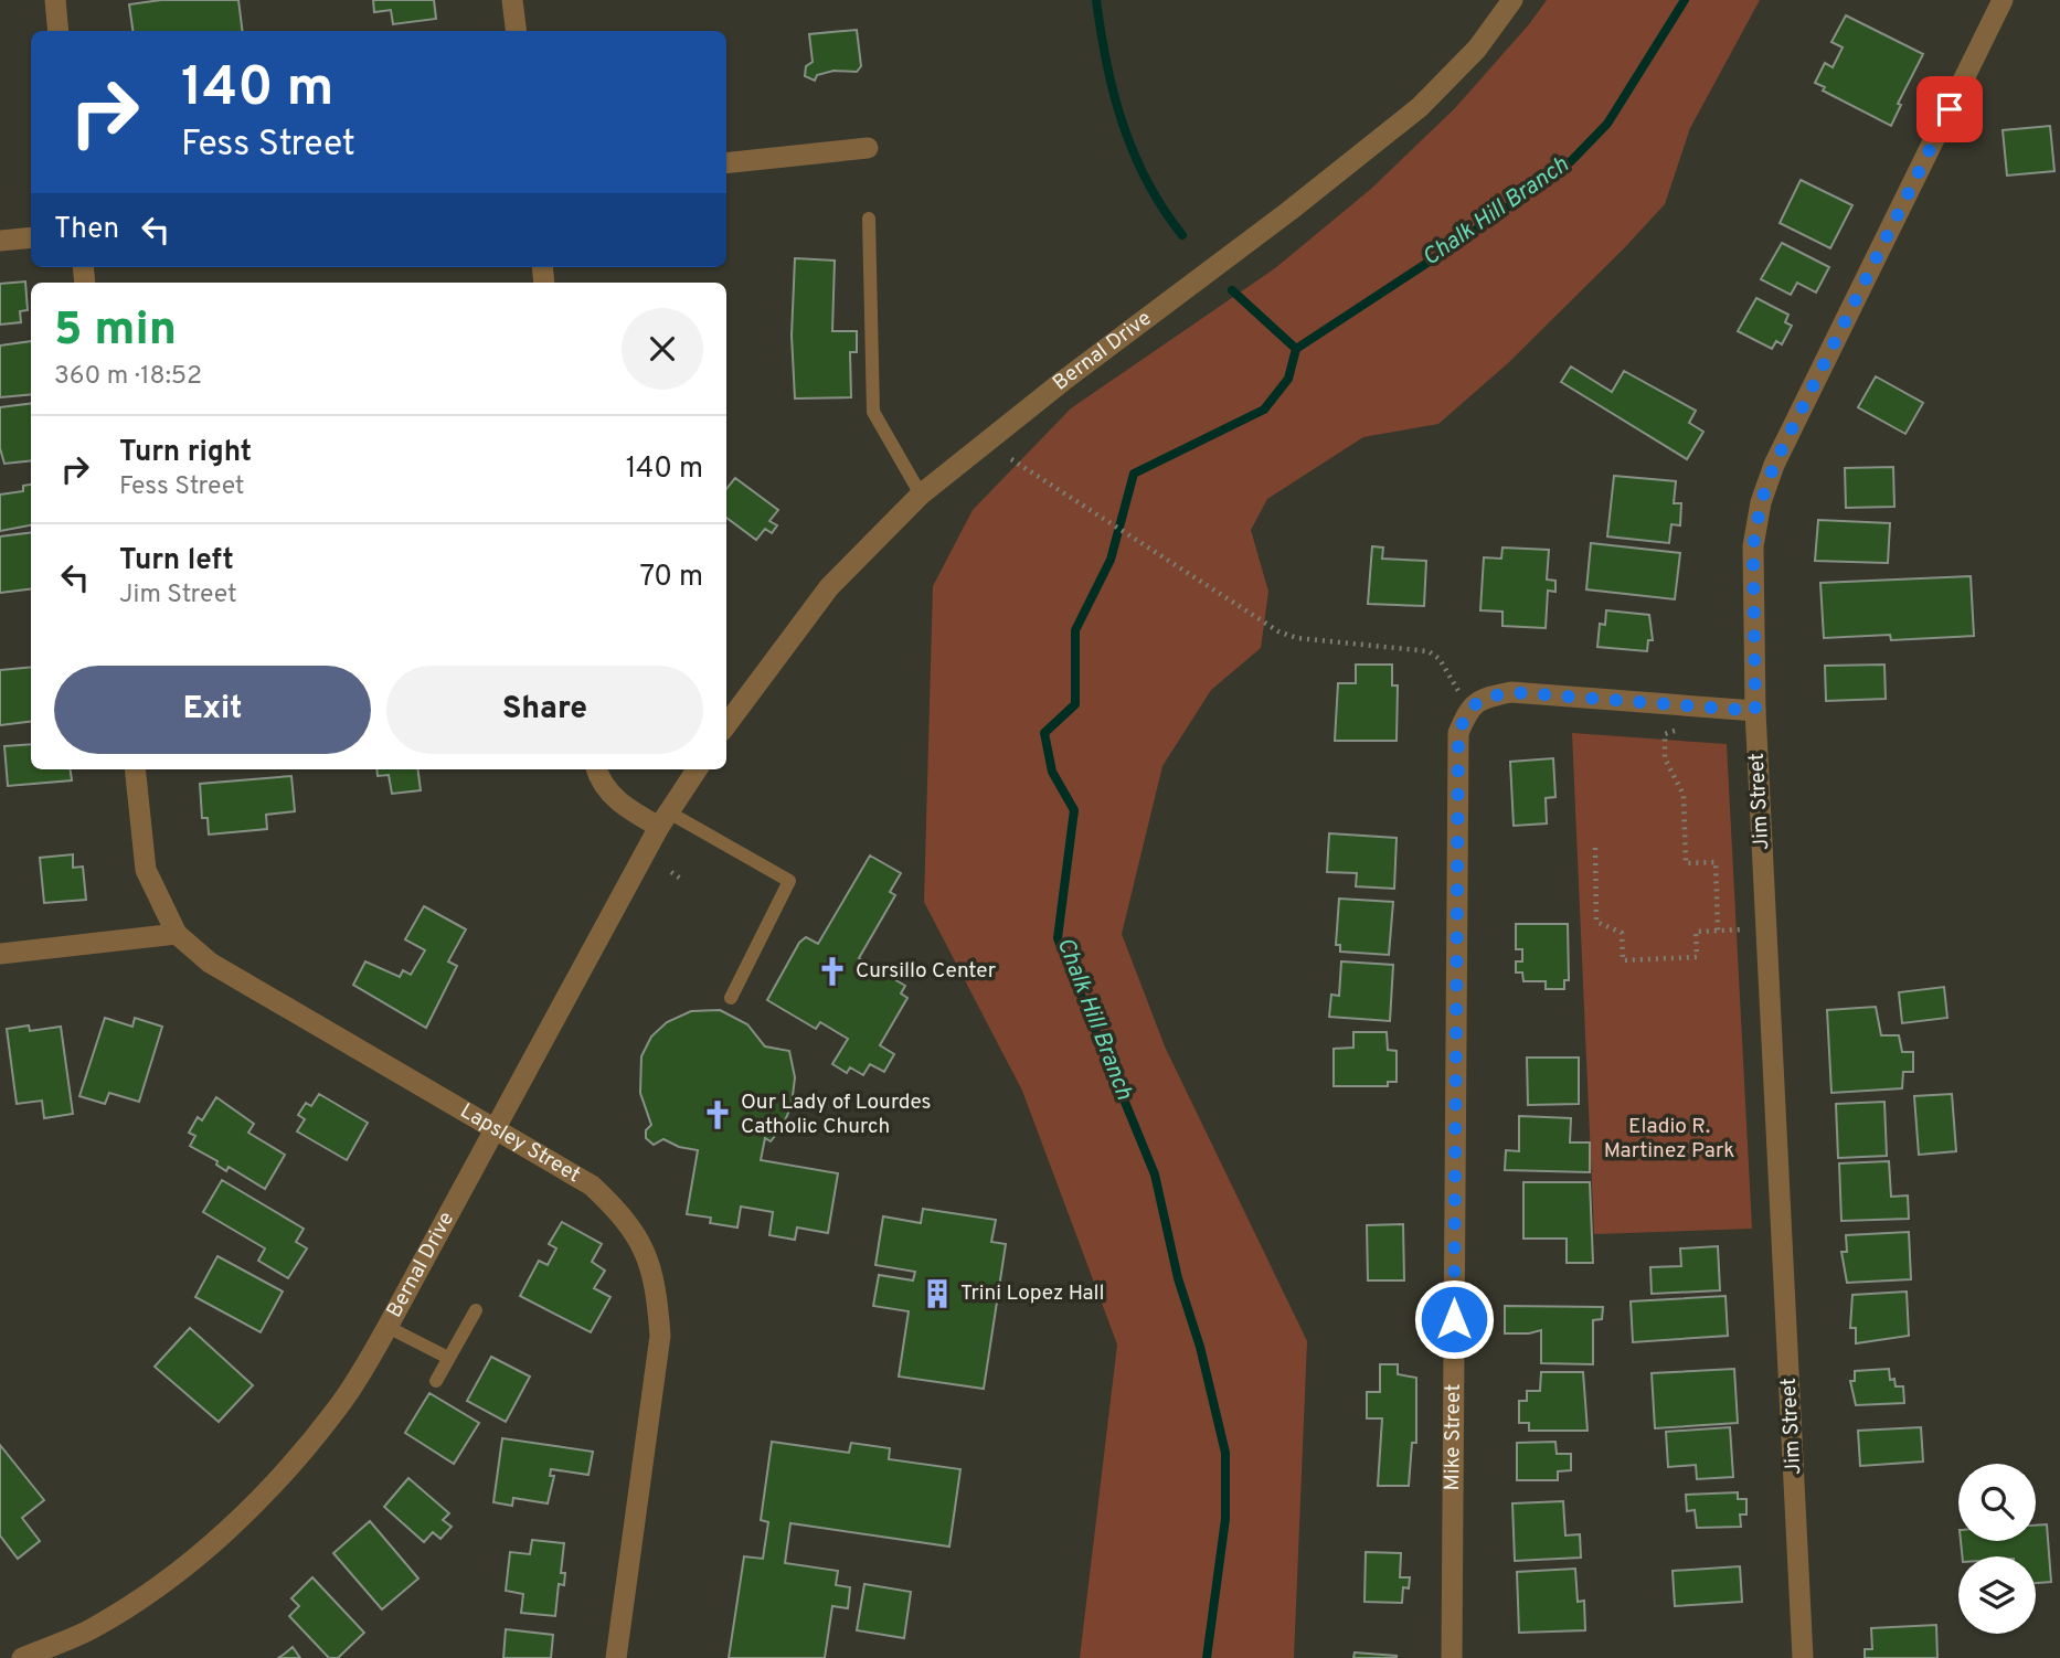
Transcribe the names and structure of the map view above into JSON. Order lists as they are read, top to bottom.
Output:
{
  "streets": {
    "street": [
      "Bernal Drive",
      "Jim Street",
      "Lapsley Street",
      "Mike Street"
    ]
  },
  "crossings": [
    ["Bernal Drive", "Lapsley Street"]
  ],
  "water": ["Chalk Hill Branch"],
  "parks": ["Eladio R. Martinez Park"],
  "places": {
    "church": ["Cursillo Center", "Our Lady of Lourdes Catholic Church"],
    "building": ["Trini Lopez Hall"]
  },
  "page": {
    "turn": ["140 m", "Fess Street"],
    "then": "Then",
    "heading": ["5 min", "360 m · 18:52"],
    "list": [
      {
        "name": "Turn right",
        "note": "Fess Street",
        "value": "140 m"
      },
      {
        "name": "Turn left",
        "note": "Jim Street",
        "value": "70 m"
      }
    ],
    "buttons": ["Exit", "Share"]
  }
}
